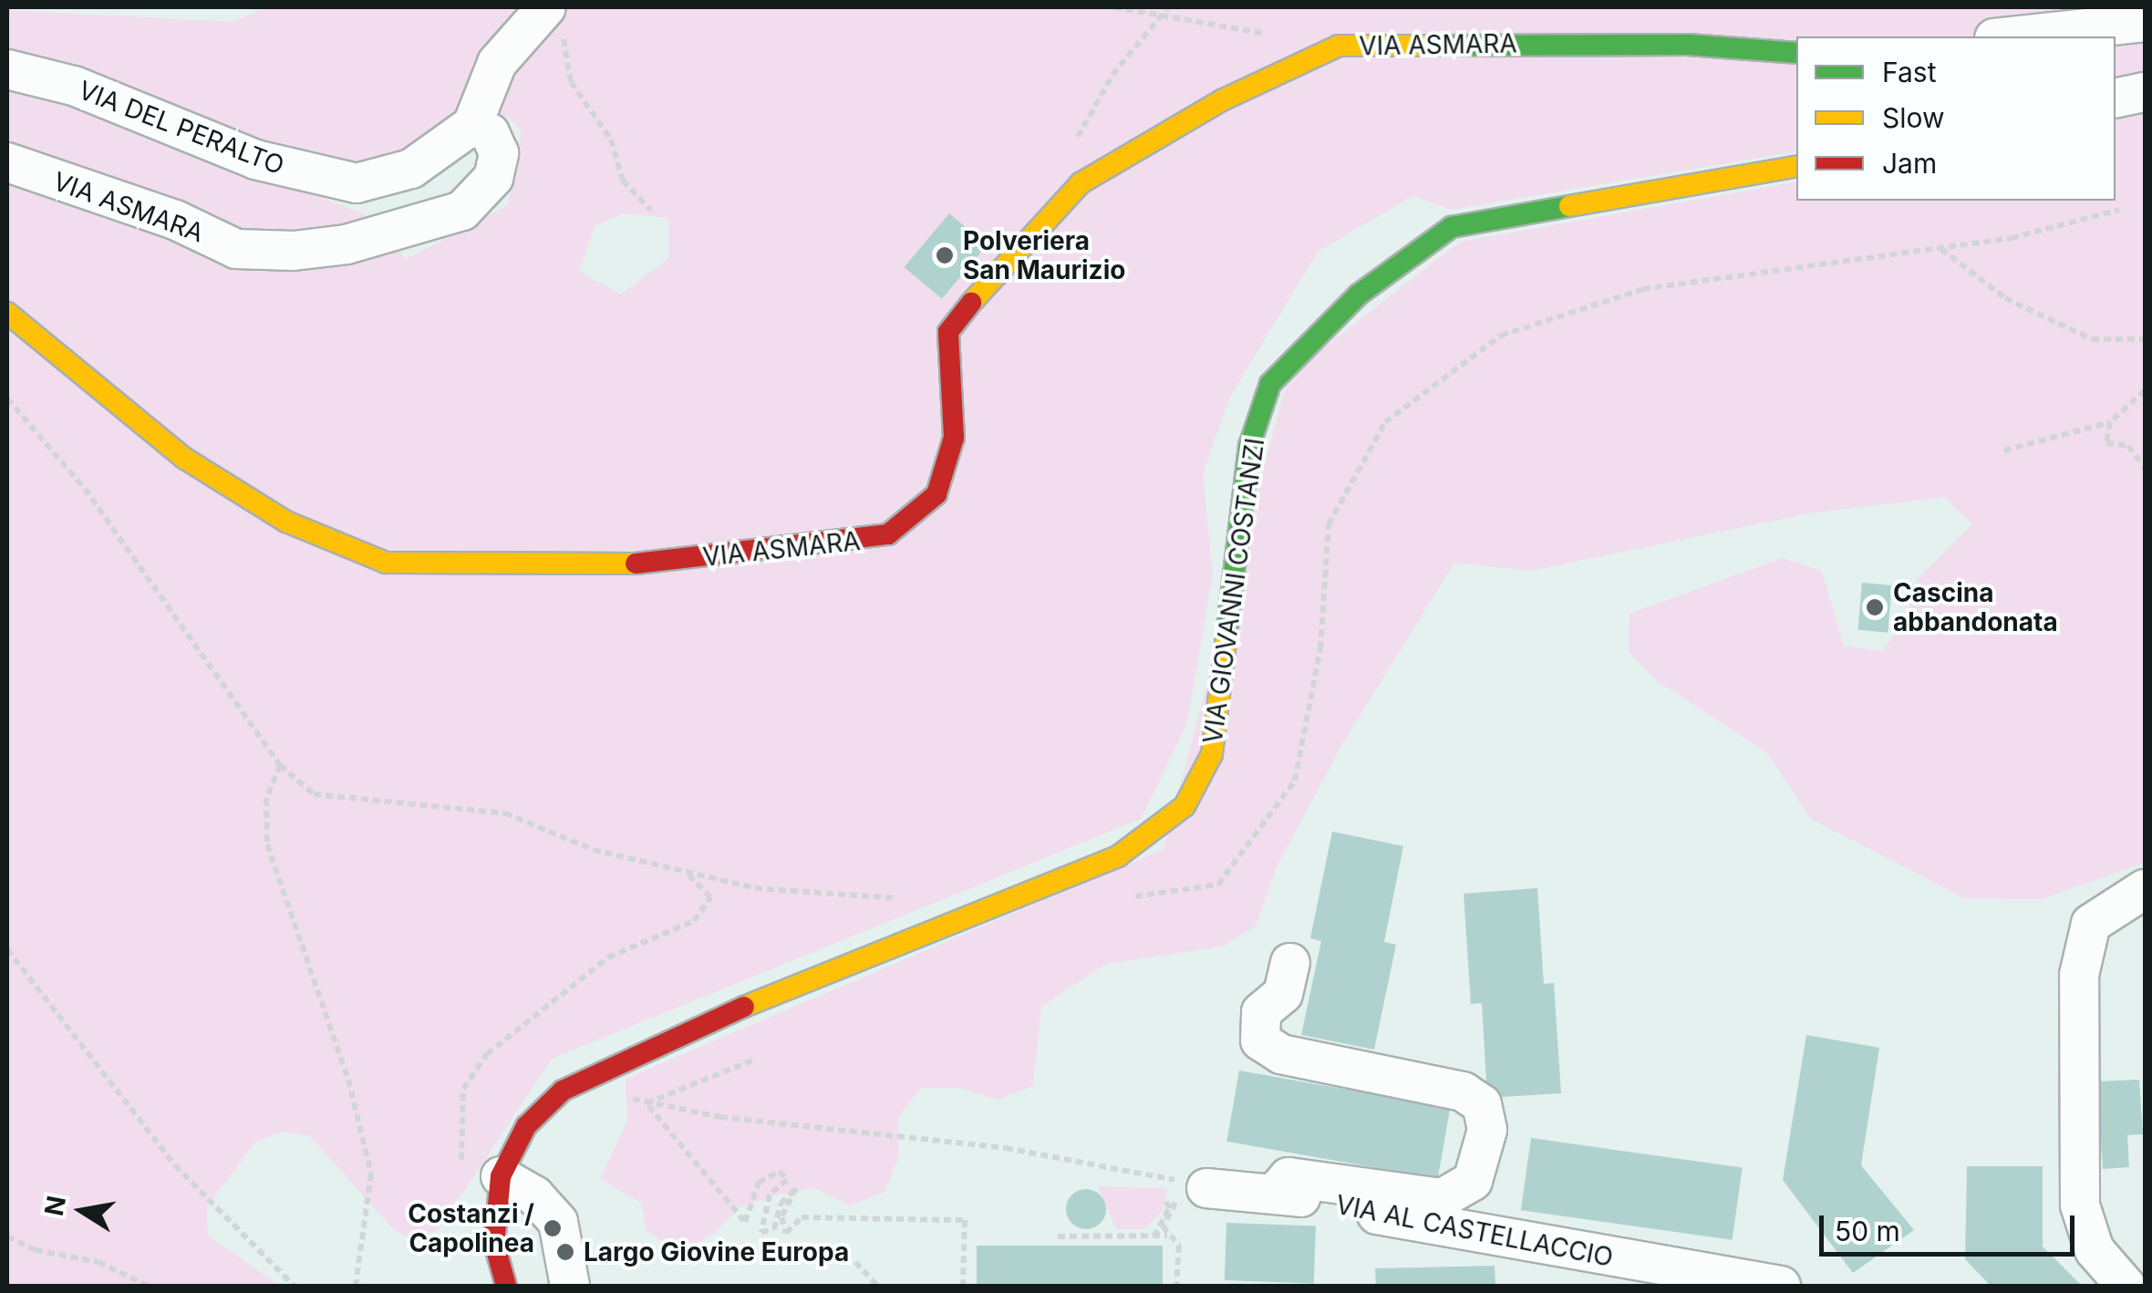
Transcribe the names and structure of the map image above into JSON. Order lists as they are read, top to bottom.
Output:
{
  "streets": {
    "street": [
      "VIA ASMARA",
      "VIA DEL PERALTO",
      "VIA GIOVANNI COSTANZI",
      "VIA AL CASTELLACCIO"
    ]
  },
  "crossings": [
    ["VIA ASMARA", "VIA DEL PERALTO"]
  ],
  "places": [
    "Polveriera San Maurizio",
    "Cascina abbandonata",
    "Costanzi / Capolinea",
    "Largo Giovine Europa"
  ],
  "legend": ["Fast", "Slow", "Jam"],
  "scale_bar": "50 m",
  "north": "left"
}
